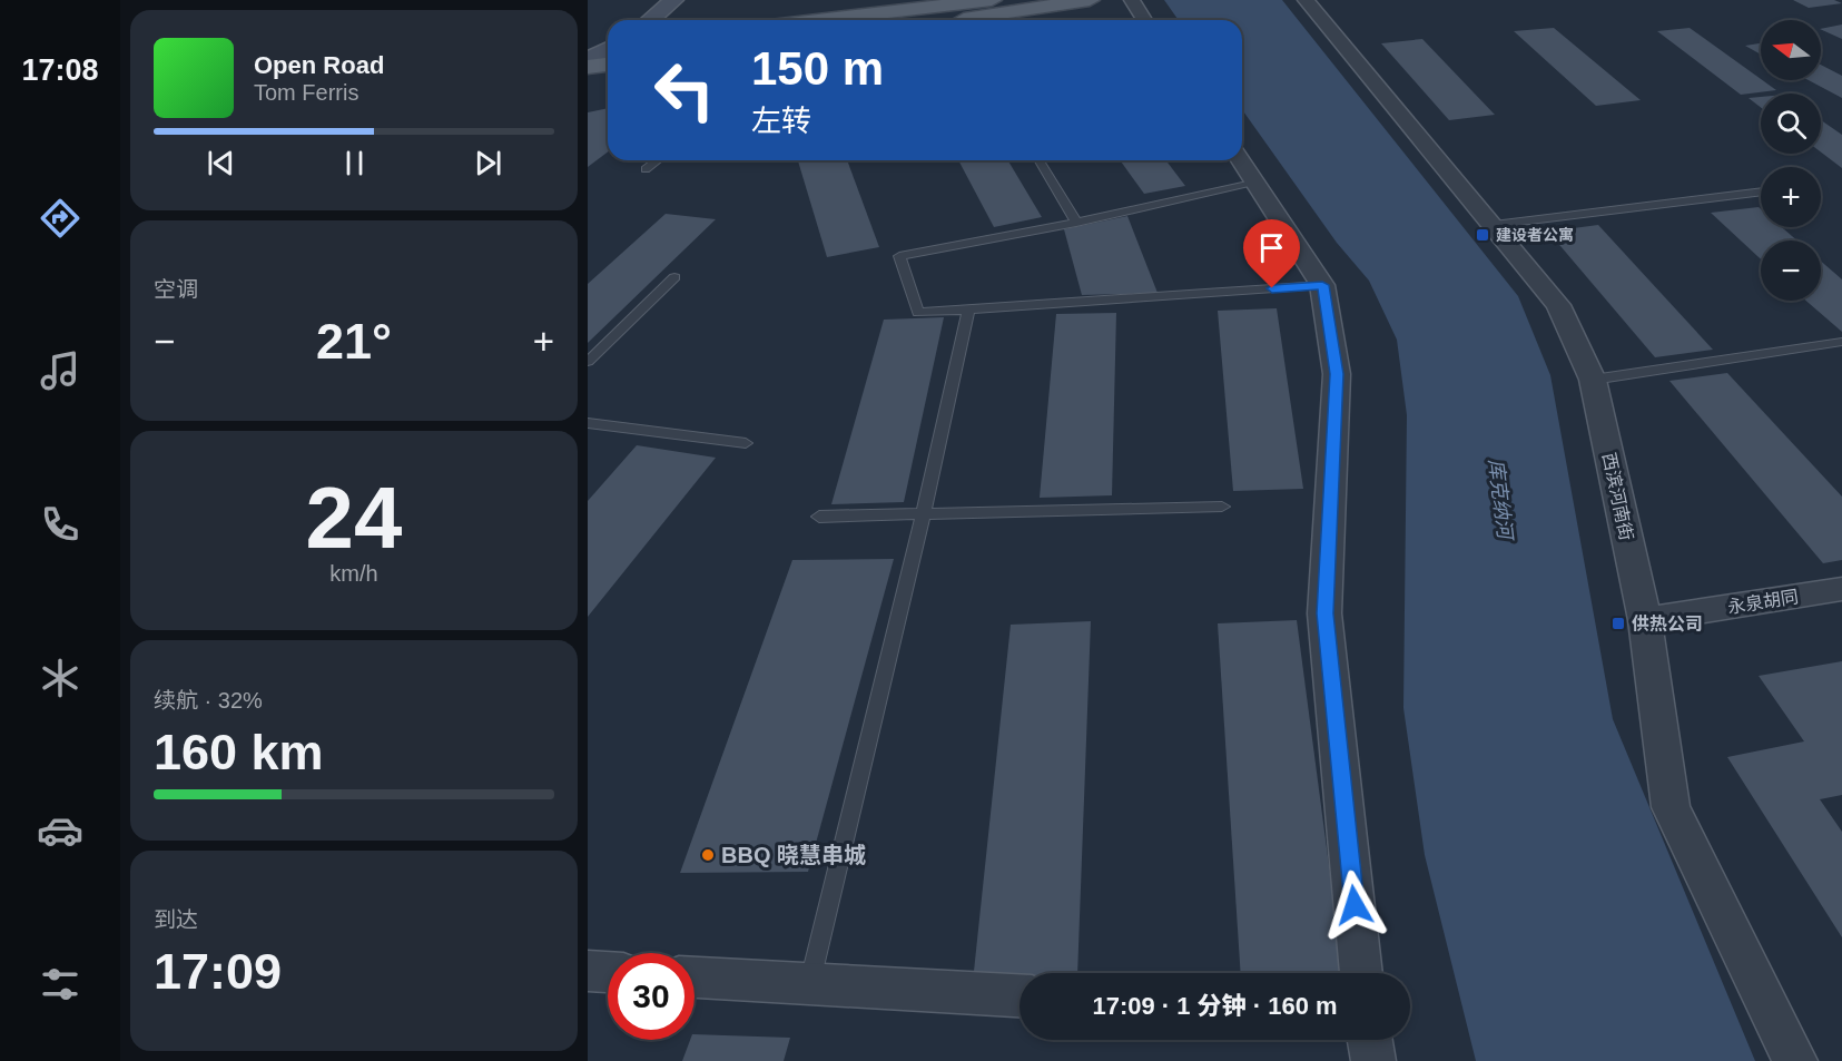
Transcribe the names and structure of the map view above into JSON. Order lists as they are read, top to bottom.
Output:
{
  "streets": {
    "street": ["西滨河南街", "永泉胡同"]
  },
  "crossings": [
    ["西滨河南街", "永泉胡同"]
  ],
  "water": ["库克纳河"],
  "places": {
    "transit": ["建设者公寓", "供热公司"],
    "other": ["BBQ 晓慧串城"]
  },
  "north": "left",
  "page": {
    "tabs": "17:08",
    "map_buttons": ["+", "−"],
    "turn": ["150 m", "左转"],
    "song": ["Open Road", "Tom Ferris"],
    "tile": [
      "空调",
      ["24", "km/h"],
      ["续航 · 32%", "160 km"],
      ["到达", "17:09"]
    ],
    "heat": ["−", "21°", "+"],
    "limit": "30",
    "trip": "17:09 · 1 分钟 · 160 m"
  }
}
